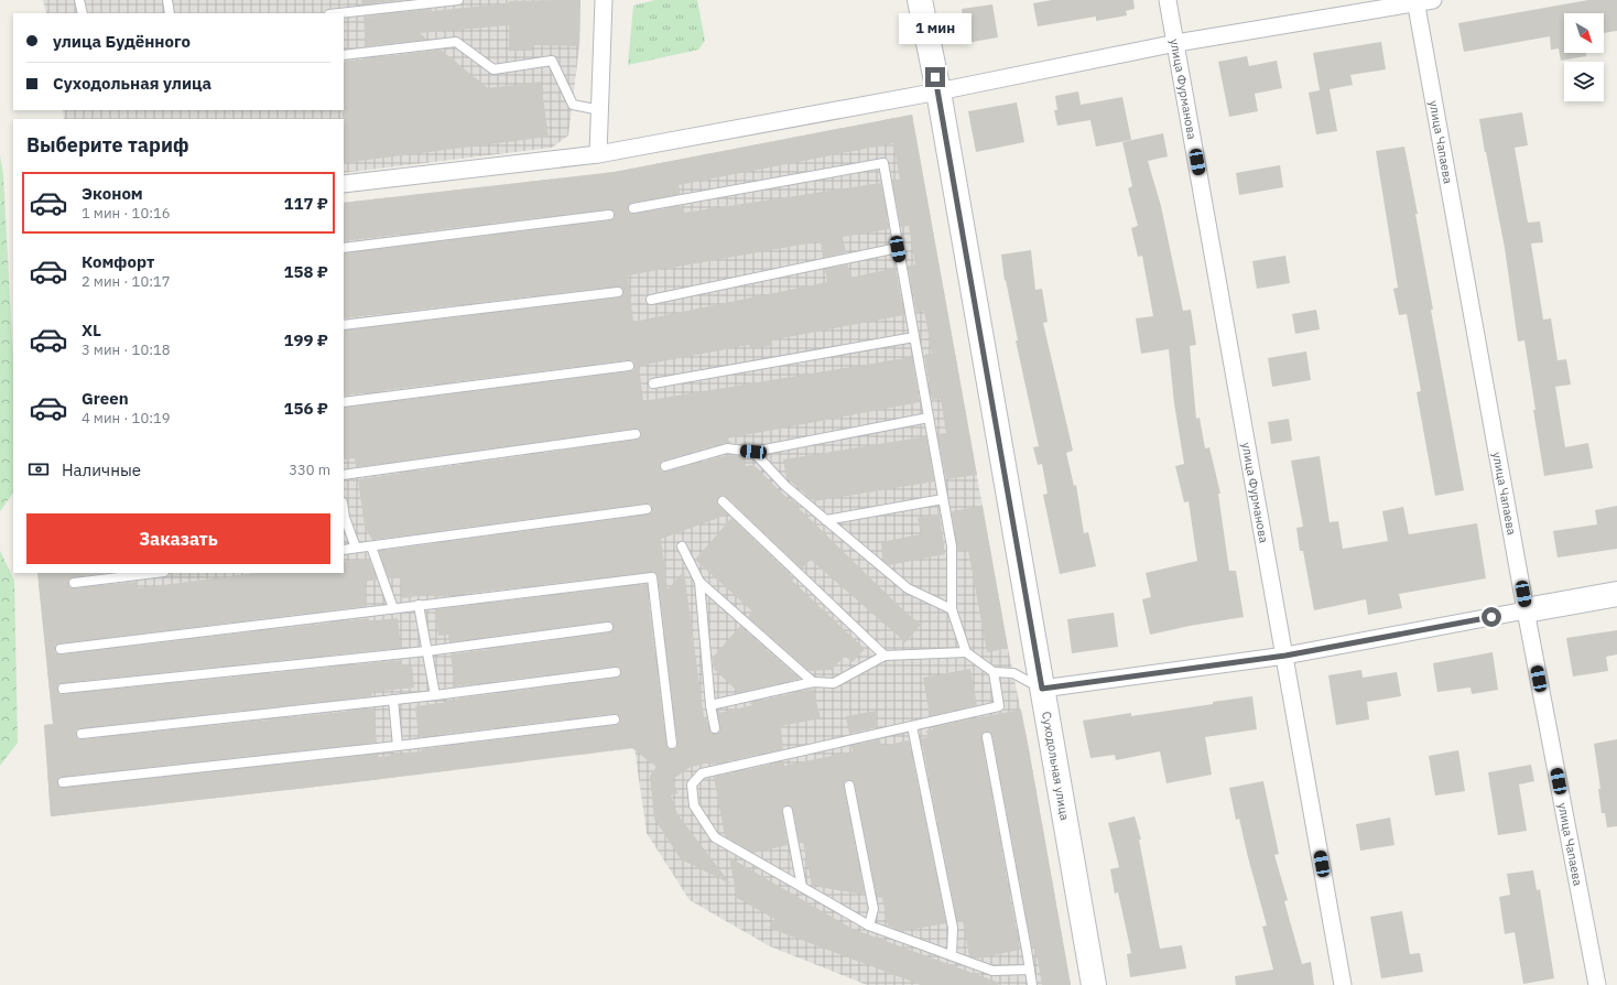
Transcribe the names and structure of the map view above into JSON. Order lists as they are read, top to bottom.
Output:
{
  "streets": {
    "street": ["улица Фурманова", "улица Чапаева", "Суходольная улица"]
  },
  "north": "bottom right",
  "page": {
    "bubble": "1 мин",
    "banner": ["улица Будённого", "Суходольная улица"],
    "heading": "Выберите тариф",
    "list": [
      {
        "name": "Эконом",
        "note": "1 мин · 10:16",
        "value": "117 ₽"
      },
      {
        "name": "Комфорт",
        "note": "2 мин · 10:17",
        "value": "158 ₽"
      },
      {
        "name": "XL",
        "note": "3 мин · 10:18",
        "value": "199 ₽"
      },
      {
        "name": "Green",
        "note": "4 мин · 10:19",
        "value": "156 ₽"
      }
    ],
    "pay": ["Наличные", "330 m"],
    "buttons": "Заказать"
  }
}
